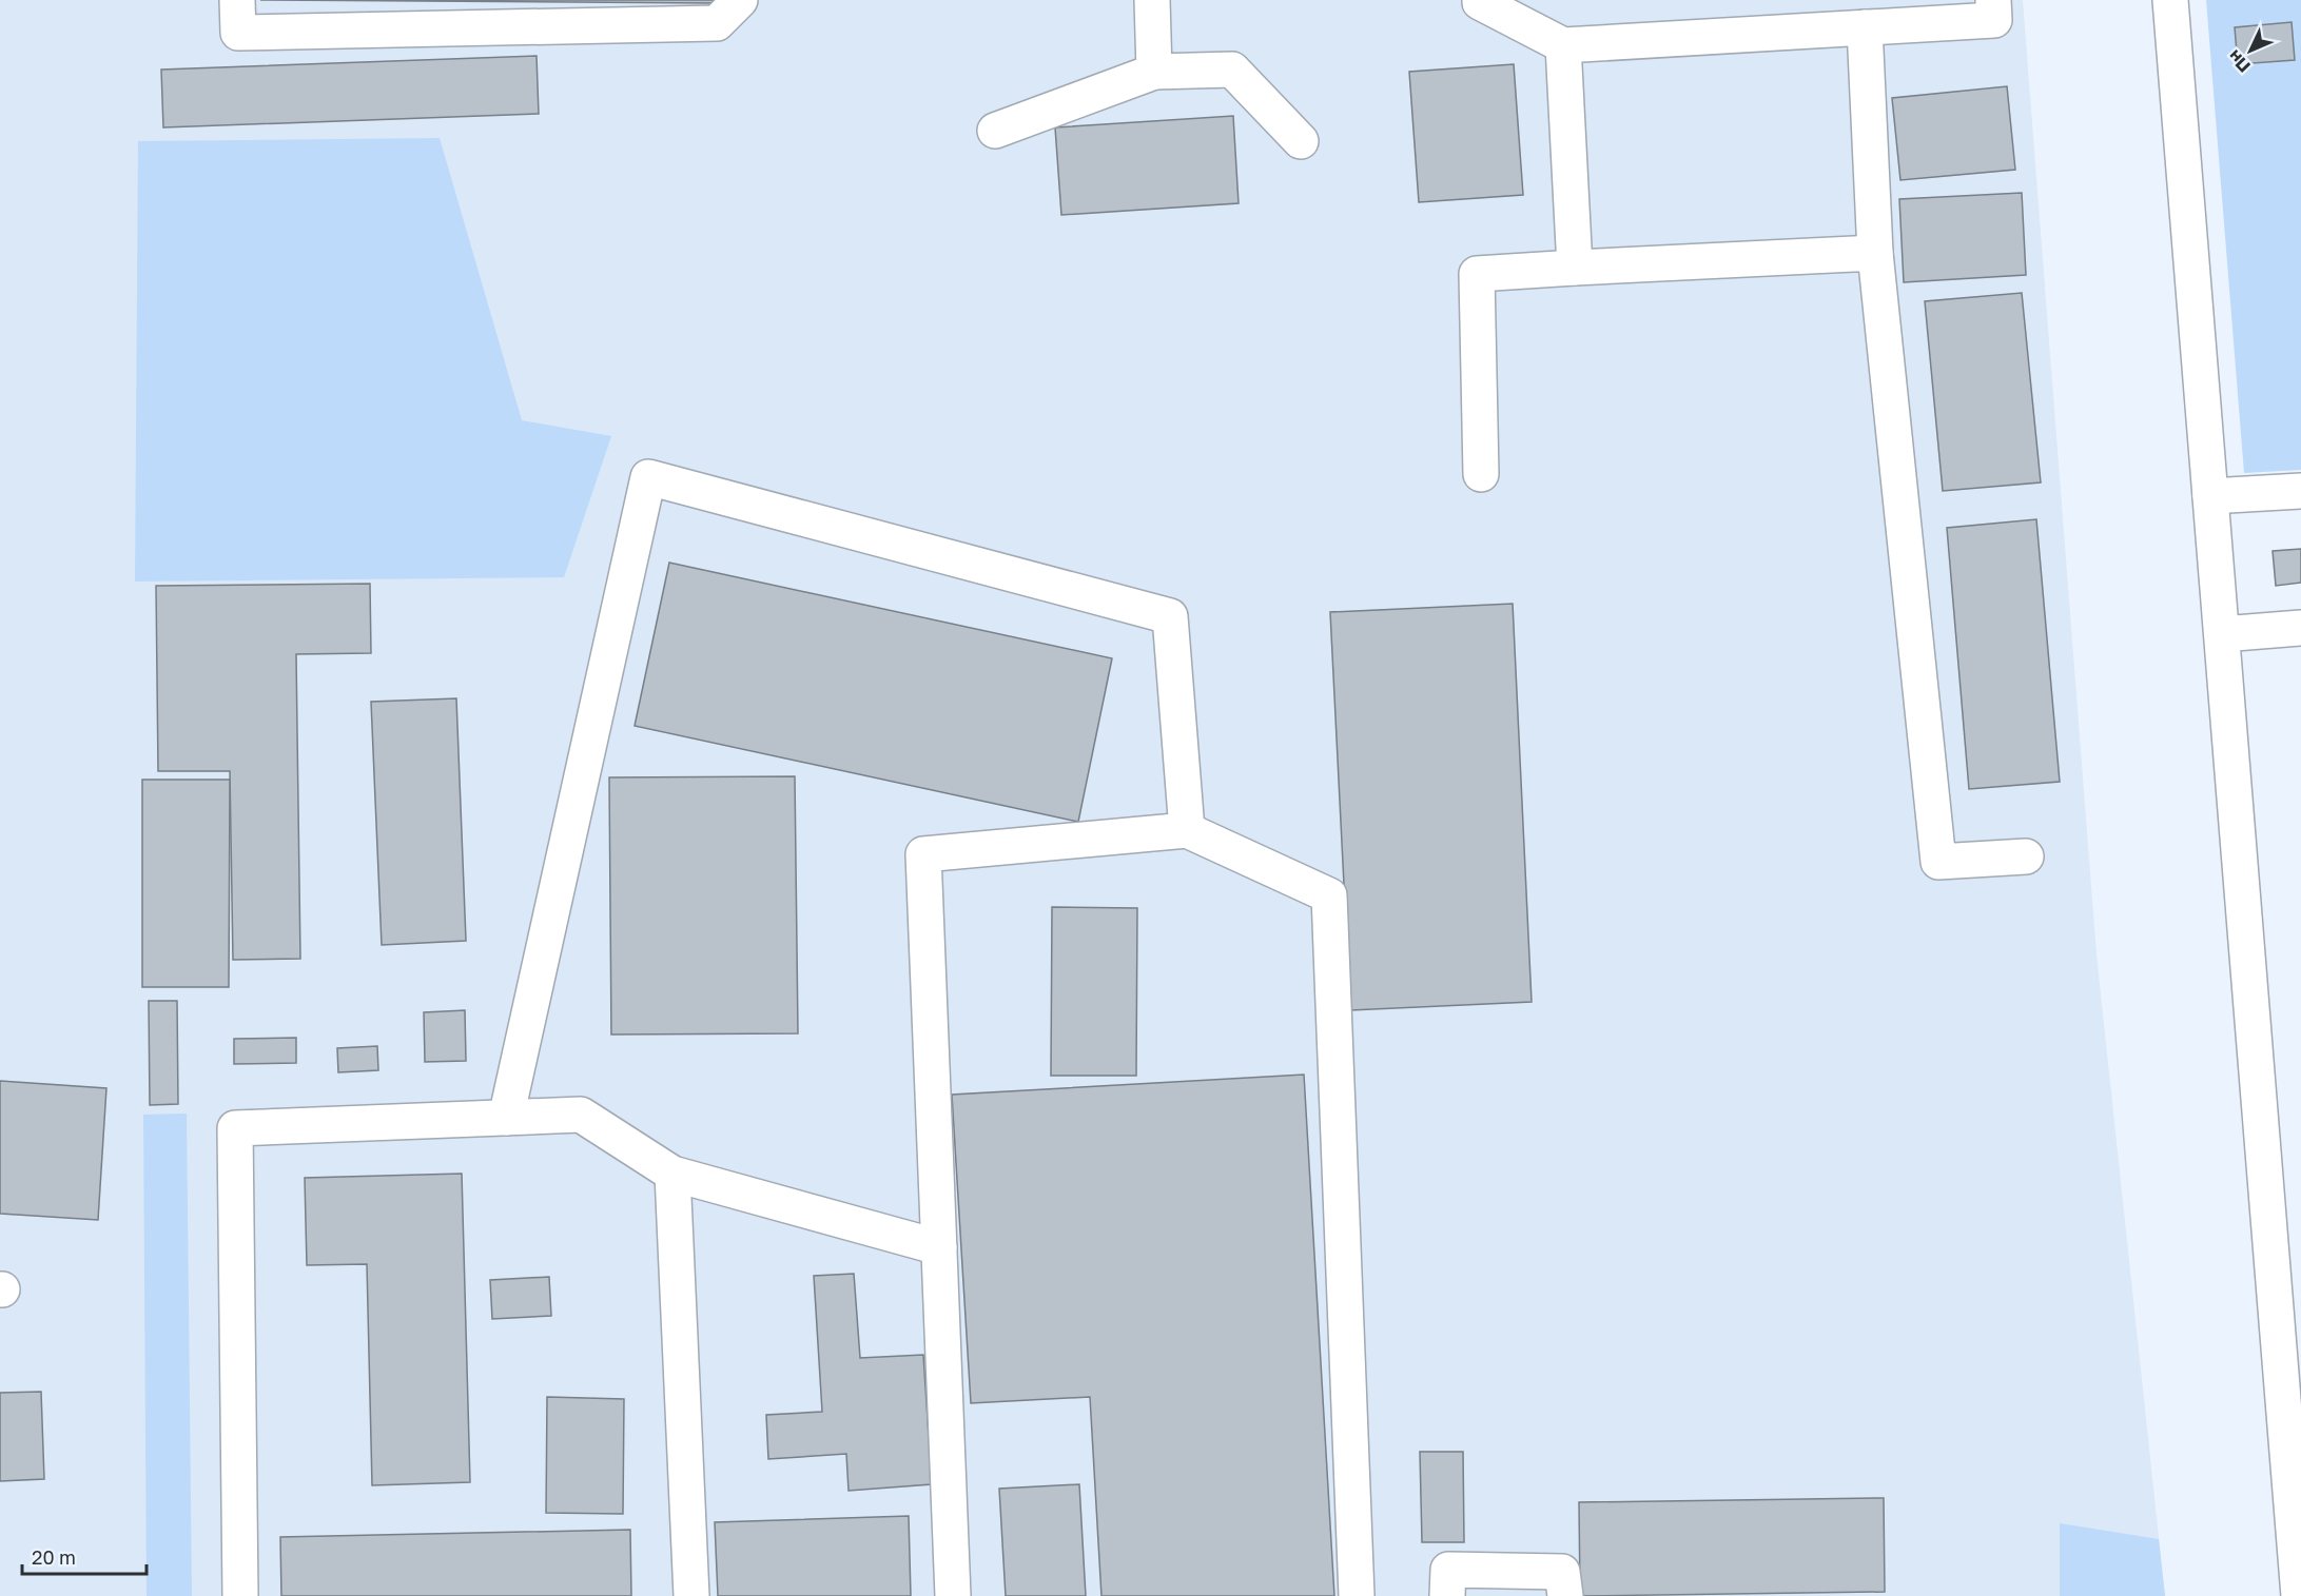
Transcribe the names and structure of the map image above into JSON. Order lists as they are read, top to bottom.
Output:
{
  "scale_bar": "20 m",
  "north": "bottom left"
}
